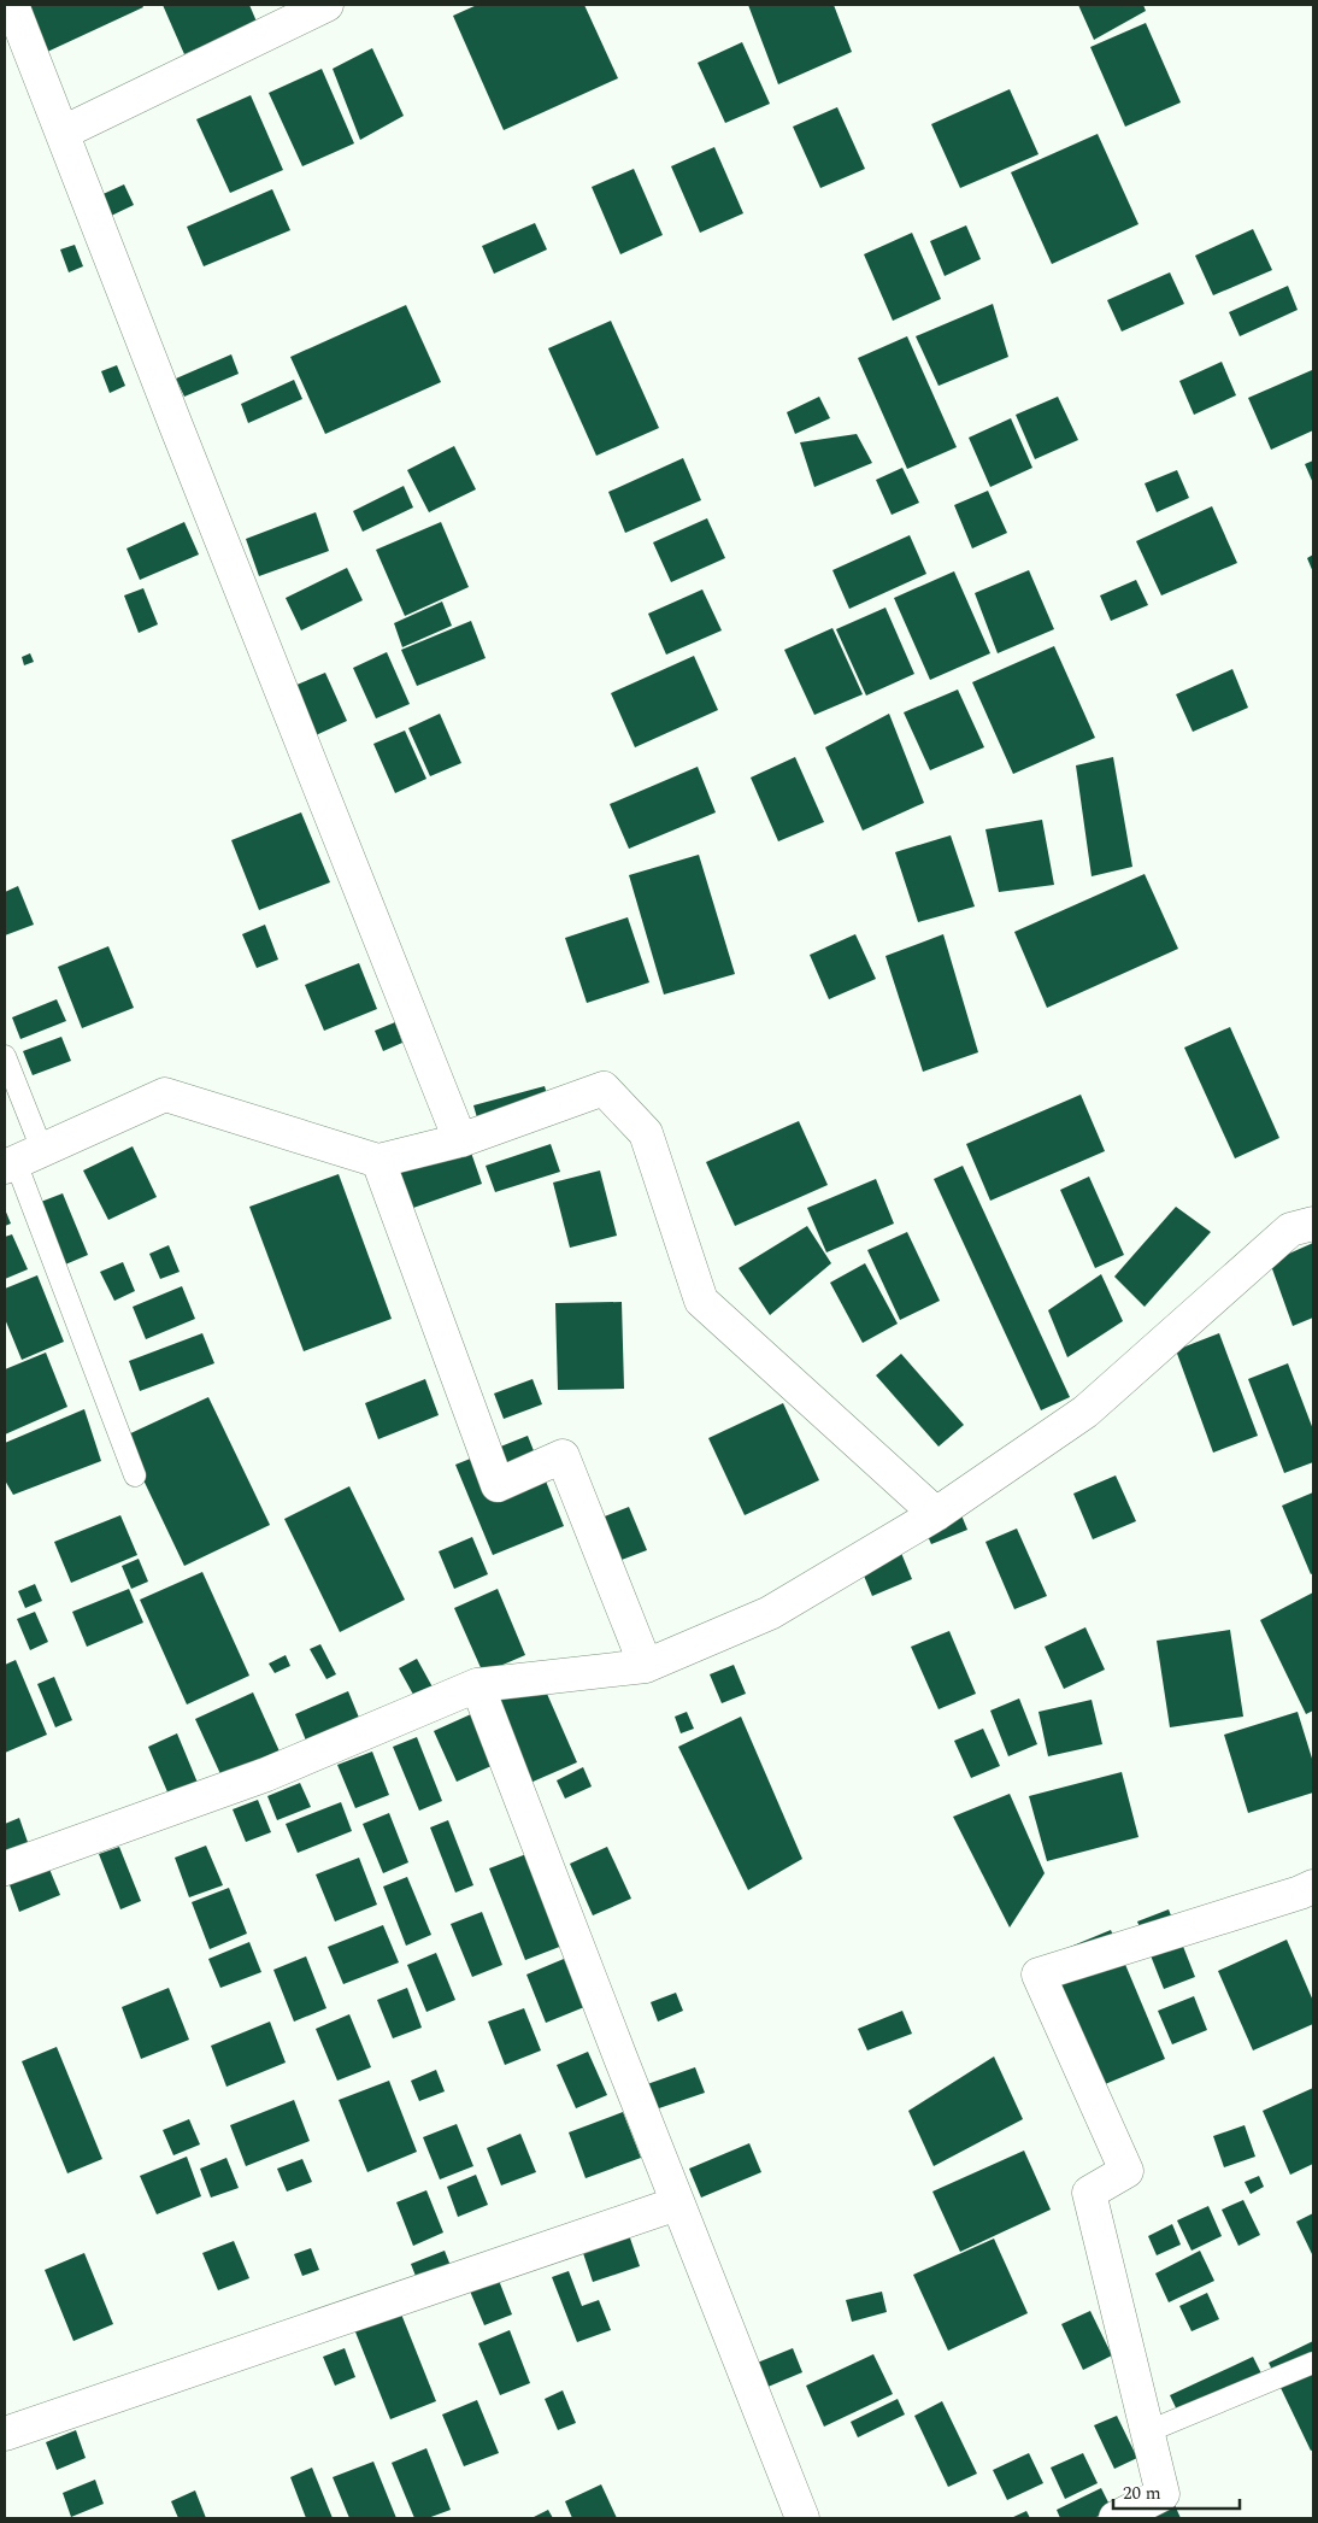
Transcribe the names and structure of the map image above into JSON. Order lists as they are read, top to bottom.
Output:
{
  "scale_bar": "20 m"
}
